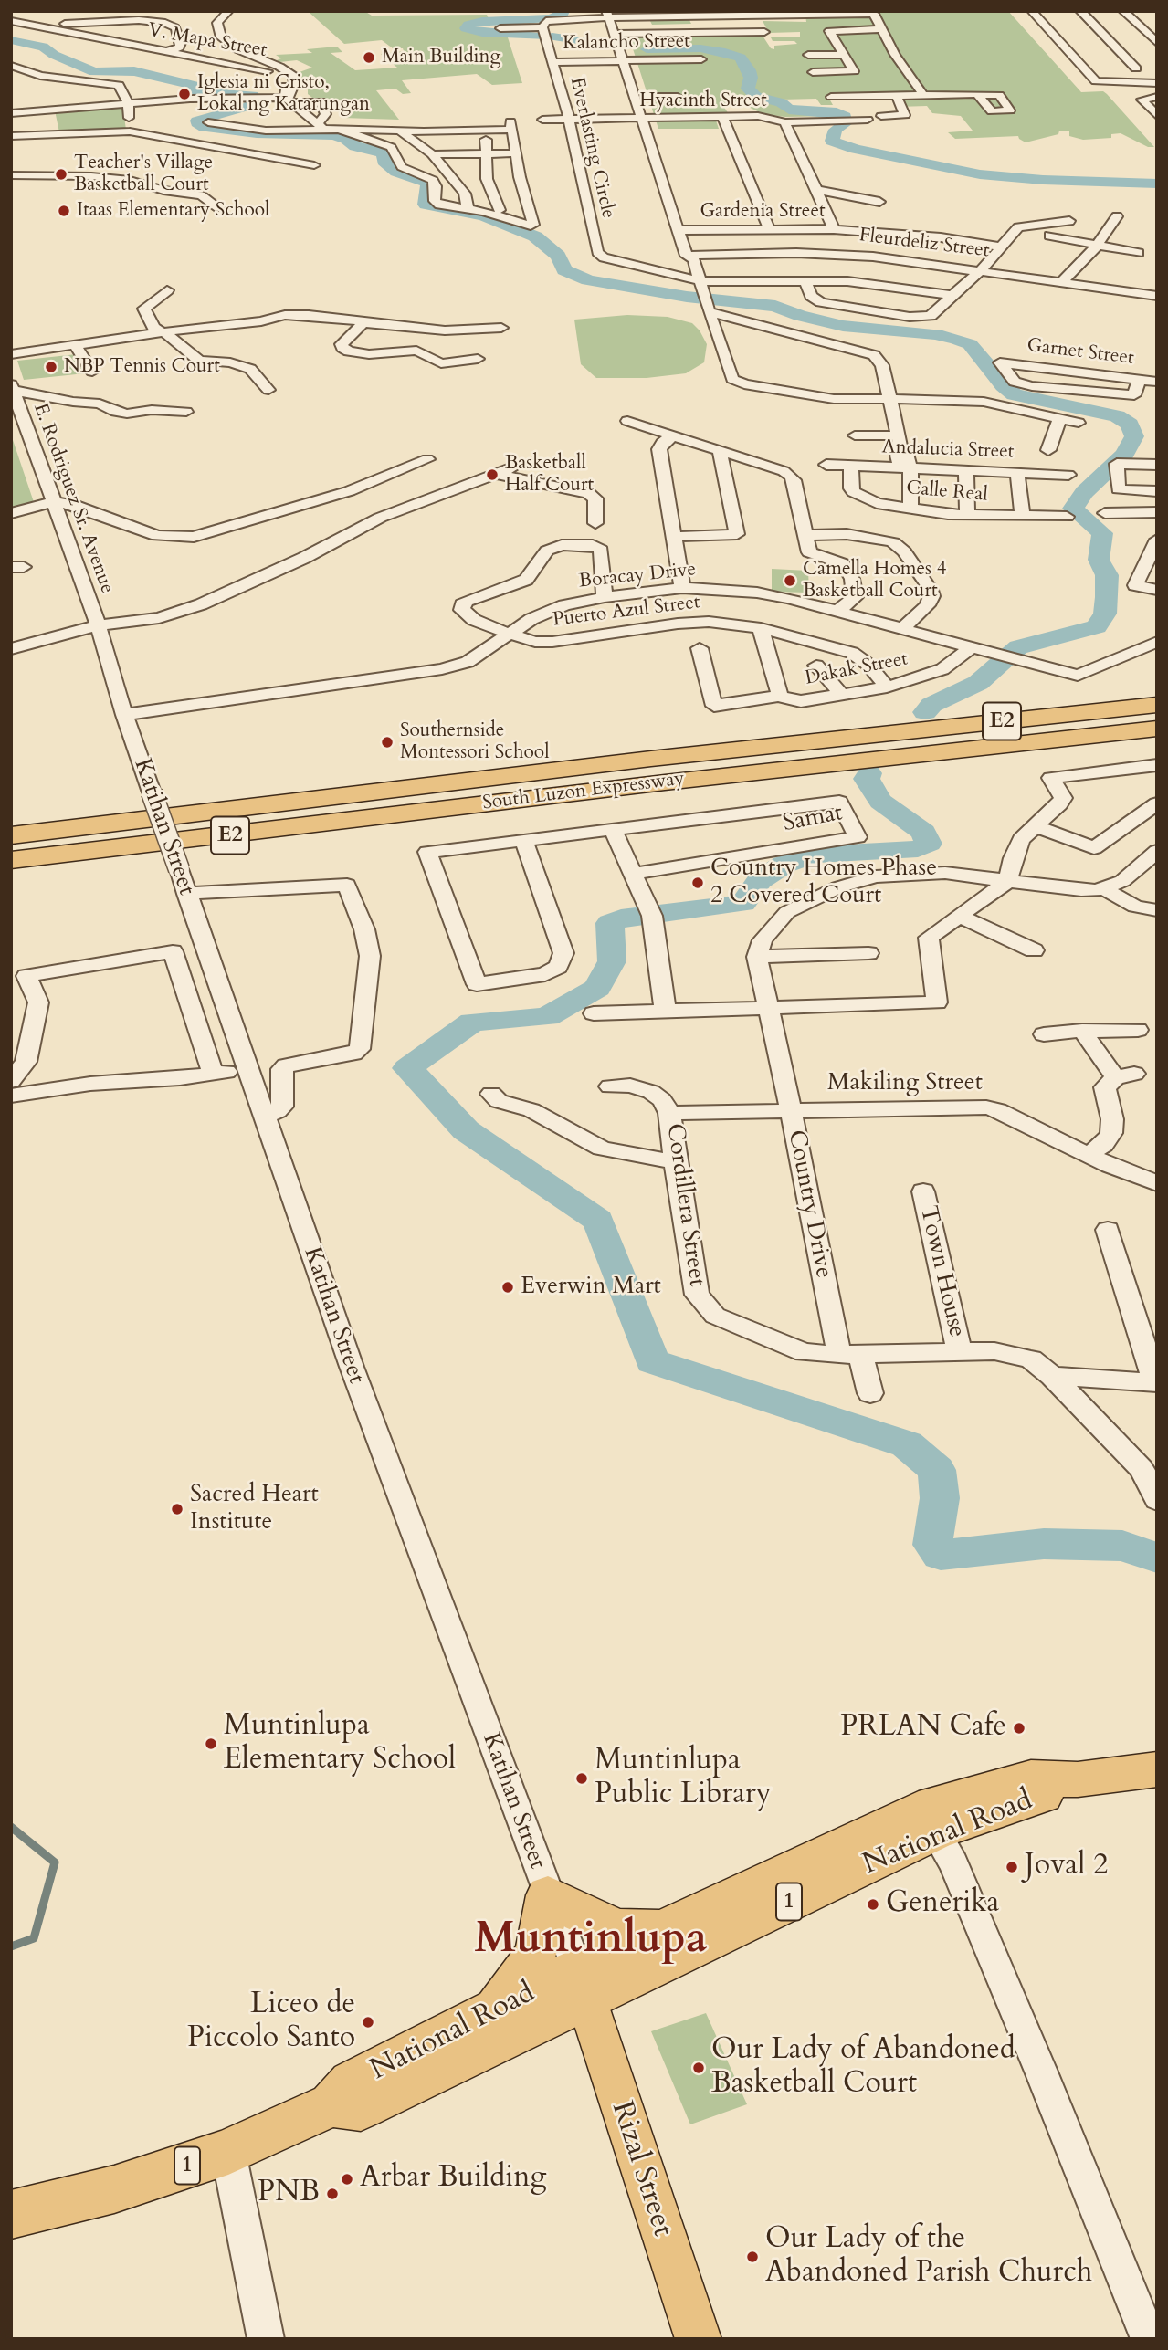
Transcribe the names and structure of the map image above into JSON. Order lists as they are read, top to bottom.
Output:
{
  "streets": {
    "highway": [
      "E2",
      "South Luzon Expressway",
      "National Road",
      "1"
    ],
    "main road": ["Rizal Street"],
    "street": [
      "V. Mapa Street",
      "Kalancho Street",
      "Hyacinth Street",
      "Everlasting Circle",
      "Gardenia Street",
      "Fleurdeliz Street",
      "Garnet Street",
      "Andalucia Street",
      "Calle Real",
      "E. Rodriguez Sr. Avenue",
      "Boracay Drive",
      "Puerto Azul Street",
      "Dakak Street",
      "Samat",
      "Katihan Street",
      "Makiling Street",
      "Country Drive",
      "Cordillera Street",
      "Town House"
    ]
  },
  "crossings": [
    ["Kalancho Street", "Everlasting Circle"],
    ["Hyacinth Street", "Everlasting Circle"],
    ["Hyacinth Street", "Gardenia Street"],
    ["Gardenia Street", "Fleurdeliz Street"],
    ["Andalucia Street", "Calle Real"],
    ["E. Rodriguez Sr. Avenue", "Katihan Street"],
    ["Boracay Drive", "Puerto Azul Street"],
    ["Boracay Drive", "Dakak Street"],
    ["Boracay Drive", "Katihan Street"],
    ["Puerto Azul Street", "Dakak Street"],
    ["Katihan Street", "National Road"],
    ["Katihan Street", "Rizal Street"],
    ["Makiling Street", "Country Drive"],
    ["Makiling Street", "Cordillera Street"],
    ["Country Drive", "Cordillera Street"],
    ["National Road", "Rizal Street"]
  ],
  "districts": ["Muntinlupa"],
  "places": [
    "Main Building",
    "Iglesia ni Cristo, Lokal ng Katarungan",
    "Teacher's Village Basketball Court",
    "Itaas Elementary School",
    "NBP Tennis Court",
    "Basketball Half Court",
    "Camella Homes 4 Basketball Court",
    "Southernside Montessori School",
    "Country Homes Phase 2 Covered Court",
    "Everwin Mart",
    "Sacred Heart Institute",
    "PRLAN Cafe",
    "Muntinlupa Elementary School",
    "Muntinlupa Public Library",
    "Joval 2",
    "Generika",
    "Liceo de Piccolo Santo",
    "Our Lady of Abandoned Basketball Court",
    "Arbar Building",
    "PNB",
    "Our Lady of the Abandoned Parish Church"
  ]
}
